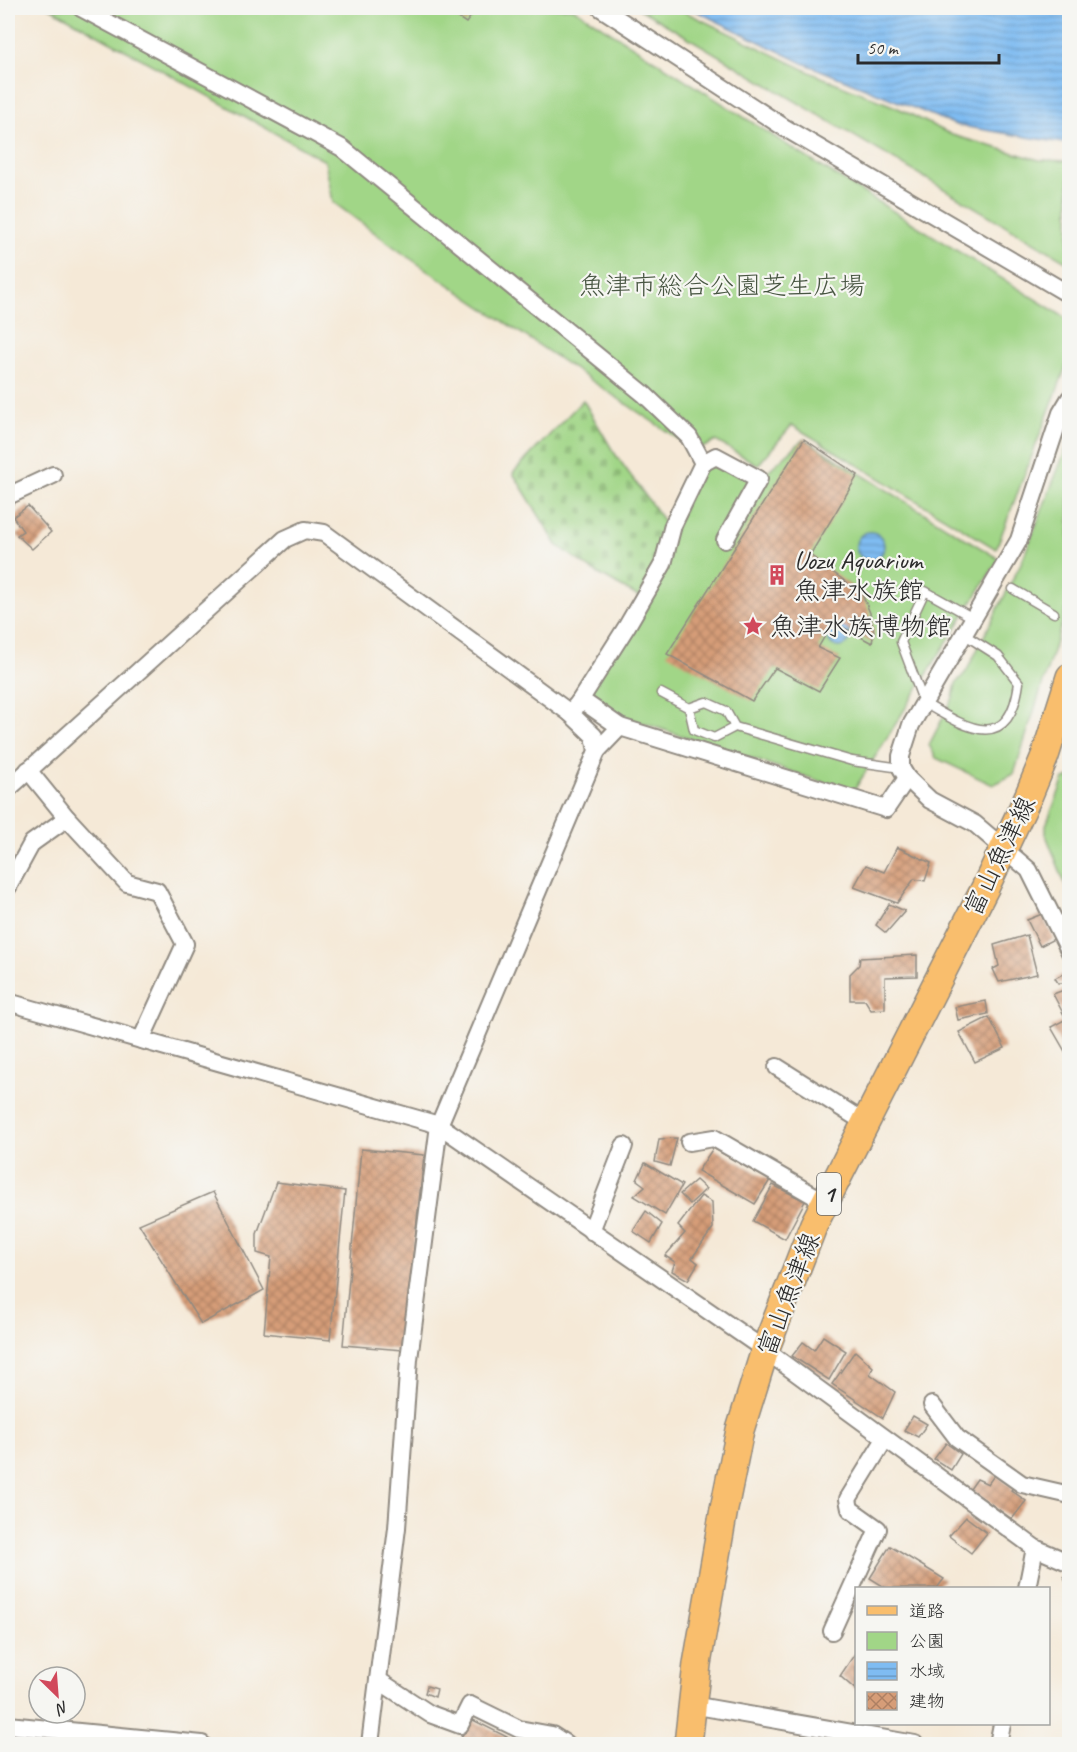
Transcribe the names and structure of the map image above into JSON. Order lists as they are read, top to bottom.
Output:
{
  "streets": {
    "main road": ["富山魚津線", "1"]
  },
  "parks": ["魚津市総合公園芝生広場"],
  "places": {
    "building": ["Uozu Aquarium 魚津水族館"],
    "place": ["魚津水族博物館"]
  },
  "legend": [
    "道路",
    "公園",
    "水域",
    "建物"
  ],
  "scale_bar": "50 m",
  "north": "bottom right"
}
